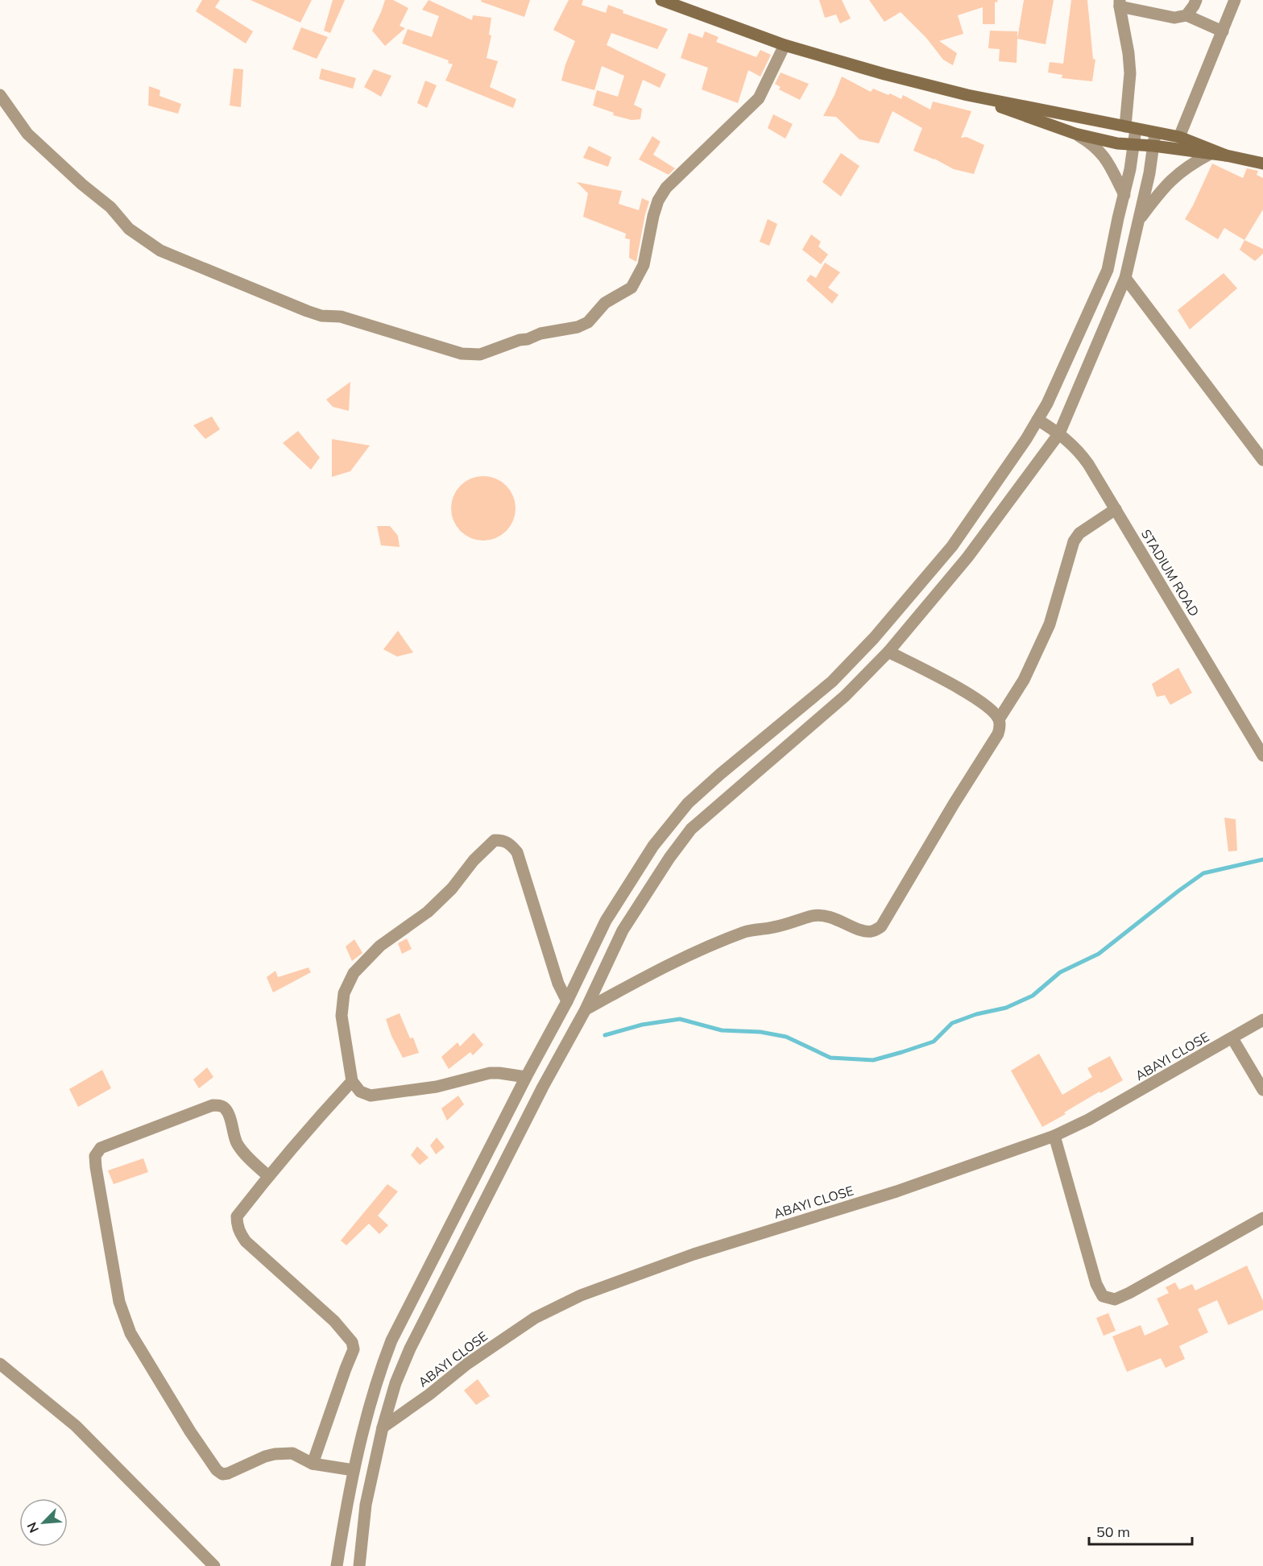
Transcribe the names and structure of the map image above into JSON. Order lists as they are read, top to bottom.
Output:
{
  "streets": {
    "street": ["STADIUM ROAD", "ABAYI CLOSE"]
  },
  "scale_bar": "50 m",
  "north": "bottom left"
}
